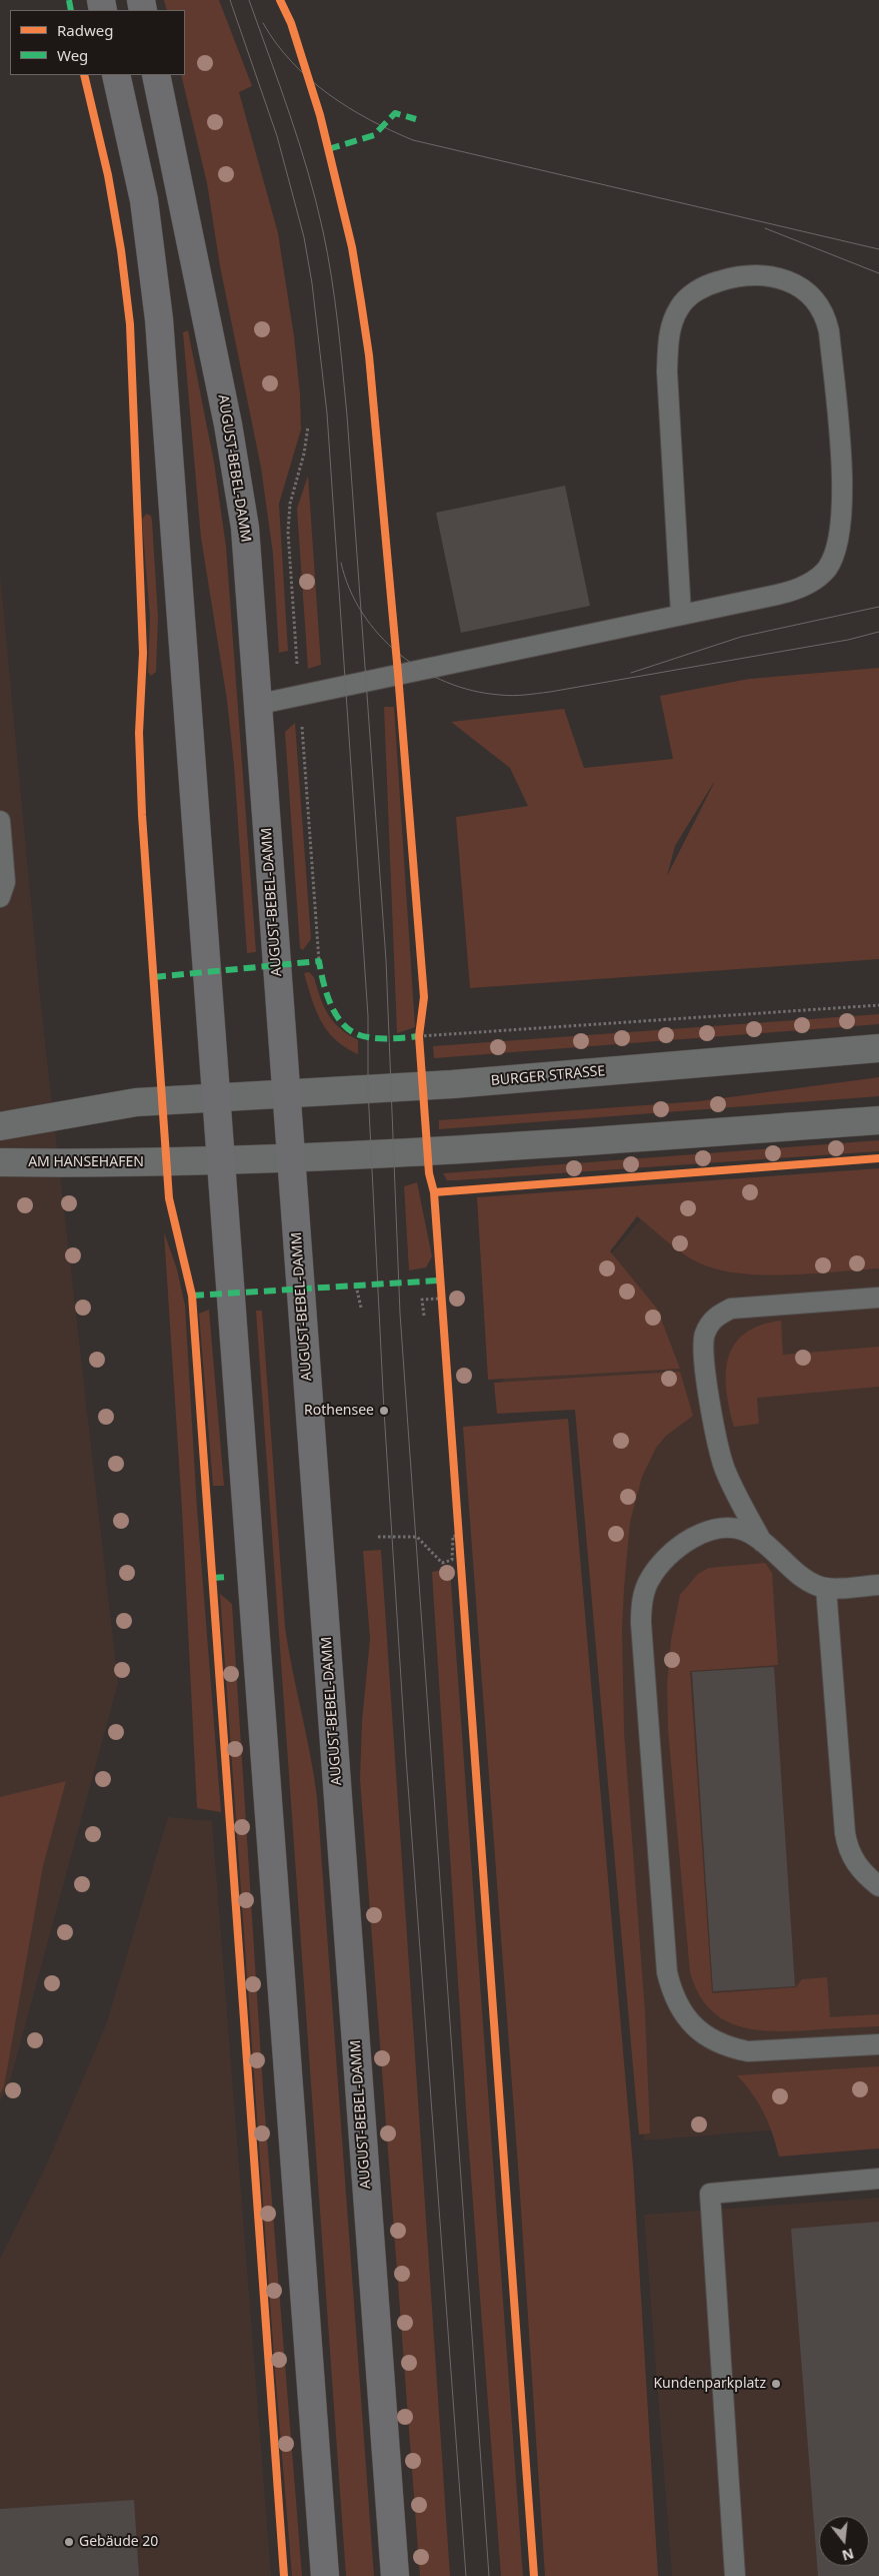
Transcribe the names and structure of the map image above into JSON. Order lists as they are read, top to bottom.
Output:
{
  "streets": {
    "main road": ["AUGUST-BEBEL-DAMM"],
    "street": ["BURGER STRASSE", "AM HANSEHAFEN"]
  },
  "crossings": [
    ["AUGUST-BEBEL-DAMM", "BURGER STRASSE"],
    ["AUGUST-BEBEL-DAMM", "AM HANSEHAFEN"]
  ],
  "places": ["Rothensee", "Kundenparkplatz", "Gebäude 20"],
  "legend": ["Radweg", "Weg"],
  "north": "bottom"
}
